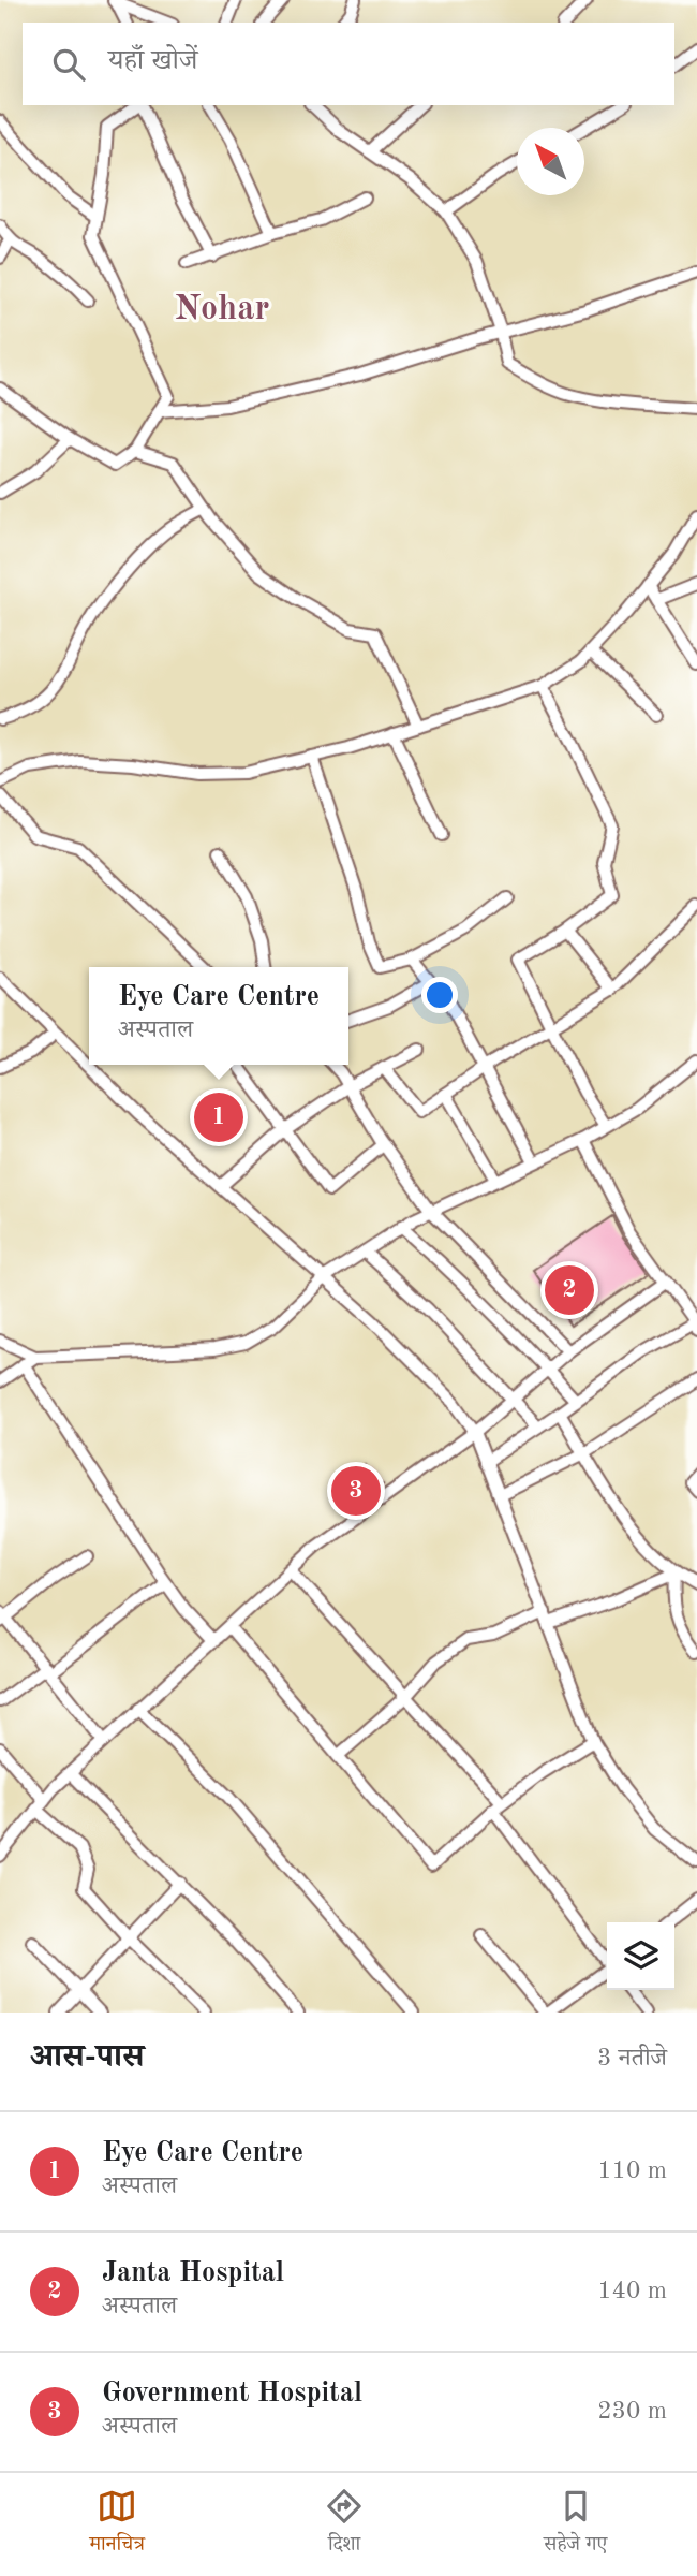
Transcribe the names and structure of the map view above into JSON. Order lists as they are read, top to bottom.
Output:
{
  "districts": ["Nohar"],
  "north": "top left",
  "page": {
    "search": "यहाँ खोजें",
    "popup": ["Eye Care Centre", "अस्पताल"],
    "pins": ["1", "2", "3"],
    "heading": ["आस-पास", "3 नतीजे"],
    "list": [
      {
        "mark": "1",
        "name": "Eye Care Centre",
        "note": "अस्पताल",
        "value": "110 m"
      },
      {
        "mark": "2",
        "name": "Janta Hospital",
        "note": "अस्पताल",
        "value": "140 m"
      },
      {
        "mark": "3",
        "name": "Government Hospital",
        "note": "अस्पताल",
        "value": "230 m"
      }
    ],
    "nav": ["मानचित्र", "दिशा", "सहेजे गए"]
  }
}
